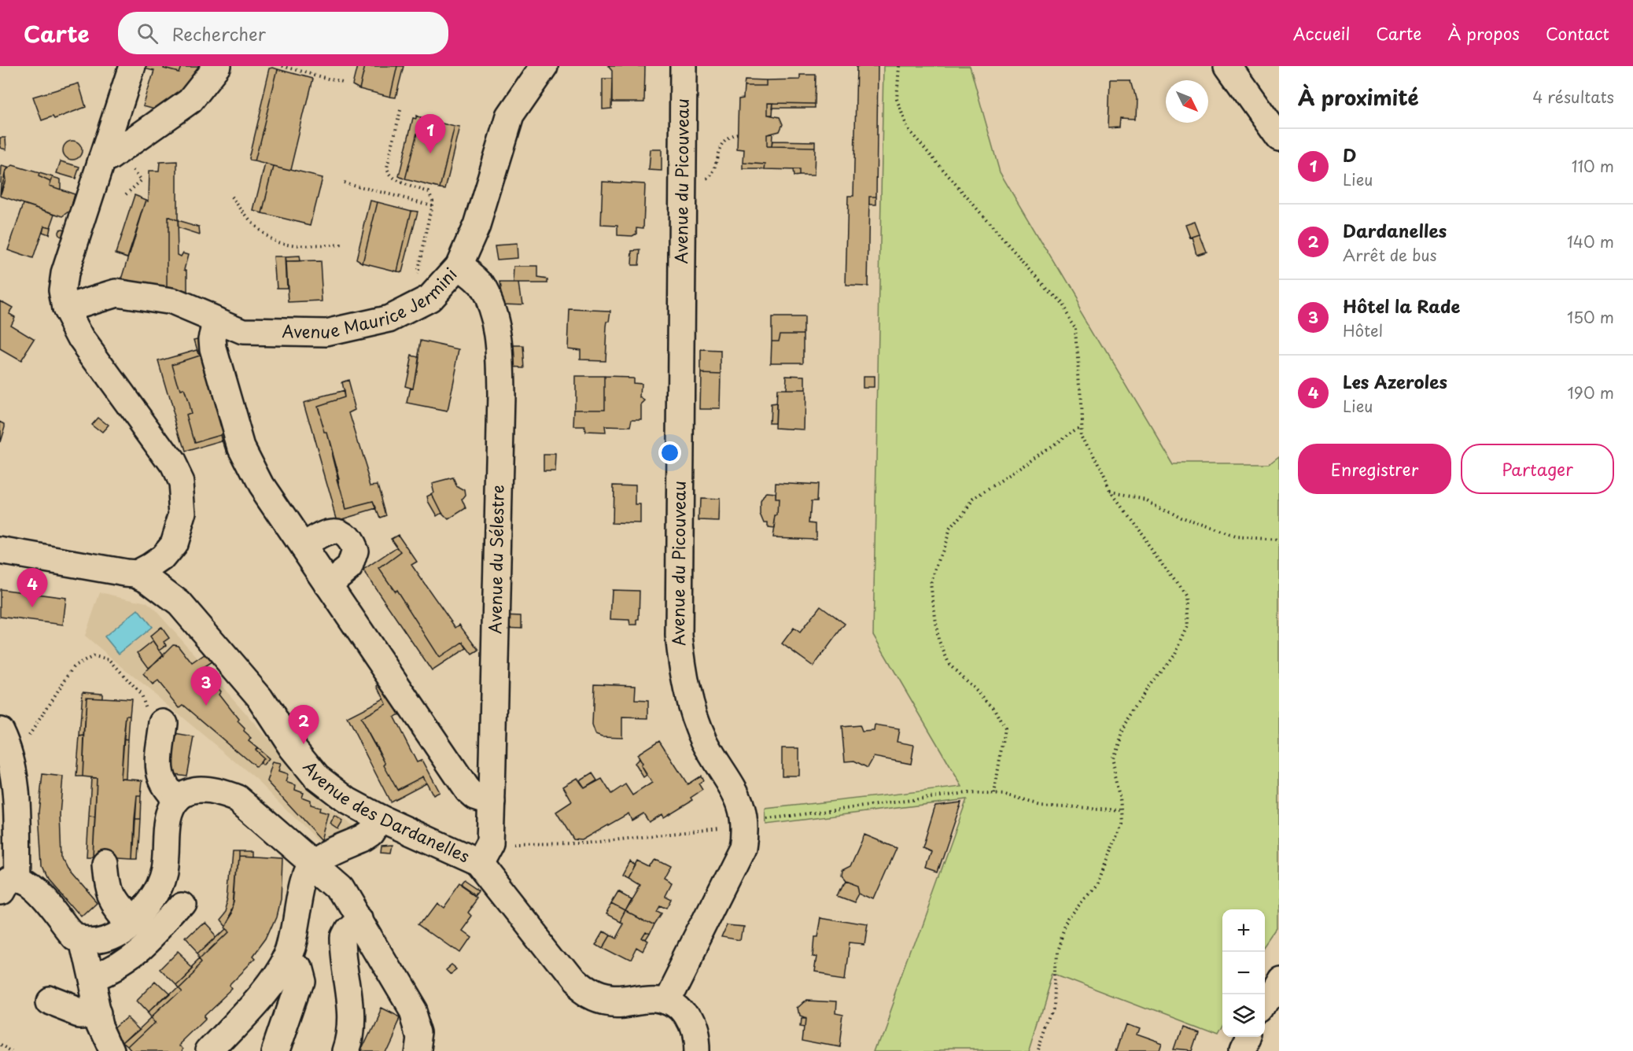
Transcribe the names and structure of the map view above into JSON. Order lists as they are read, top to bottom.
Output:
{
  "streets": {
    "street": [
      "Avenue du Picouveau",
      "Avenue Maurice Jermini",
      "Avenue du Sélestre",
      "Avenue des Dardanelles"
    ]
  },
  "crossings": [
    ["Avenue du Picouveau", "Avenue des Dardanelles"],
    ["Avenue Maurice Jermini", "Avenue du Sélestre"],
    ["Avenue Maurice Jermini", "Avenue des Dardanelles"],
    ["Avenue du Sélestre", "Avenue des Dardanelles"]
  ],
  "north": "bottom right",
  "page": {
    "header": "Carte",
    "search": "Rechercher",
    "nav": [
      "Accueil",
      "Carte",
      "À propos",
      "Contact"
    ],
    "heading": ["À proximité", "4 résultats"],
    "pins": [
      "1",
      "4",
      "3",
      "2"
    ],
    "list": [
      {
        "mark": "1",
        "name": "D",
        "note": "Lieu",
        "value": "110 m"
      },
      {
        "mark": "2",
        "name": "Dardanelles",
        "note": "Arrêt de bus",
        "value": "140 m"
      },
      {
        "mark": "3",
        "name": "Hôtel la Rade",
        "note": "Hôtel",
        "value": "150 m"
      },
      {
        "mark": "4",
        "name": "Les Azeroles",
        "note": "Lieu",
        "value": "190 m"
      }
    ],
    "buttons": ["Enregistrer", "Partager"],
    "map_buttons": ["+", "−"]
  }
}
